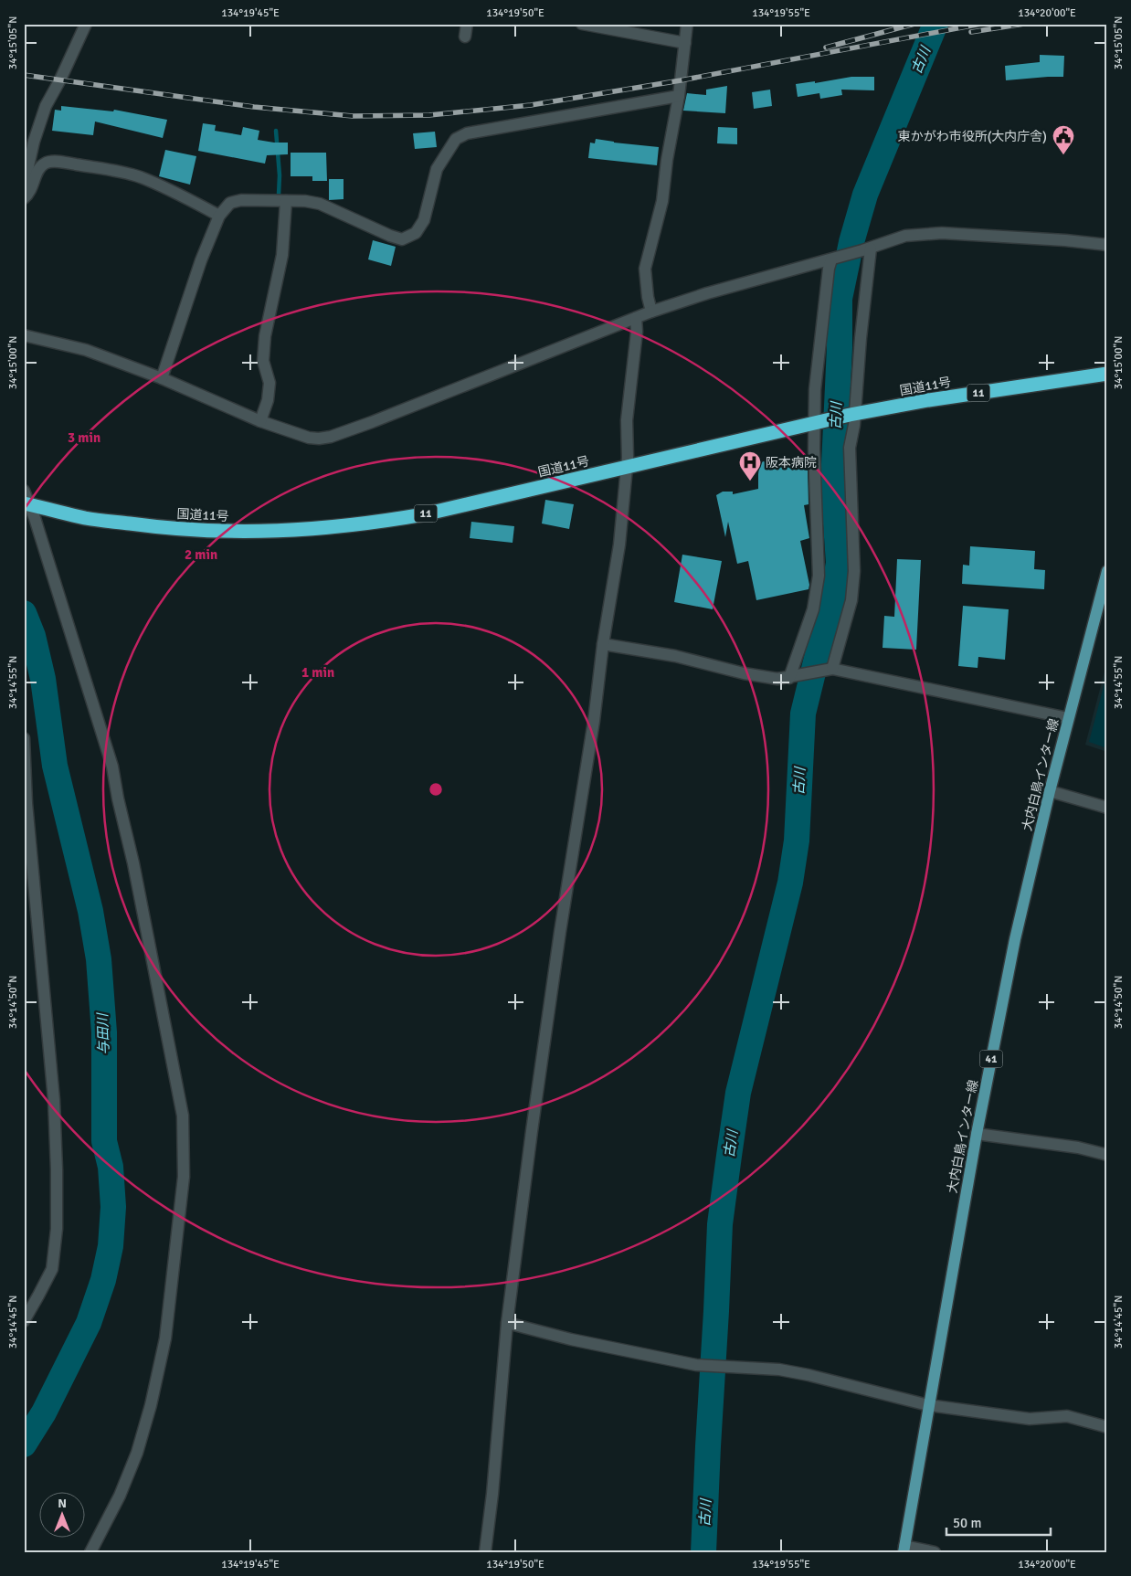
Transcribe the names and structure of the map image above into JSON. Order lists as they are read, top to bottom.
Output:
{
  "streets": {
    "highway": ["国道11号", "11"],
    "main road": ["大内白鳥インター線", "41"]
  },
  "water": ["古川", "与田川"],
  "places": {
    "public building": ["東かがわ市役所(大内庁舎)"],
    "hospital": ["阪本病院"]
  },
  "scale_bar": "50 m",
  "north": "top",
  "coordinates": [
    "134°19'45\"E",
    "134°19'50\"E",
    "134°19'55\"E",
    "134°20'00\"E",
    "34°15'05\"N",
    "34°15'00\"N",
    "34°14'55\"N",
    "34°14'50\"N",
    "34°14'45\"N"
  ],
  "rings": ["3 min", "2 min", "1 min"]
}
